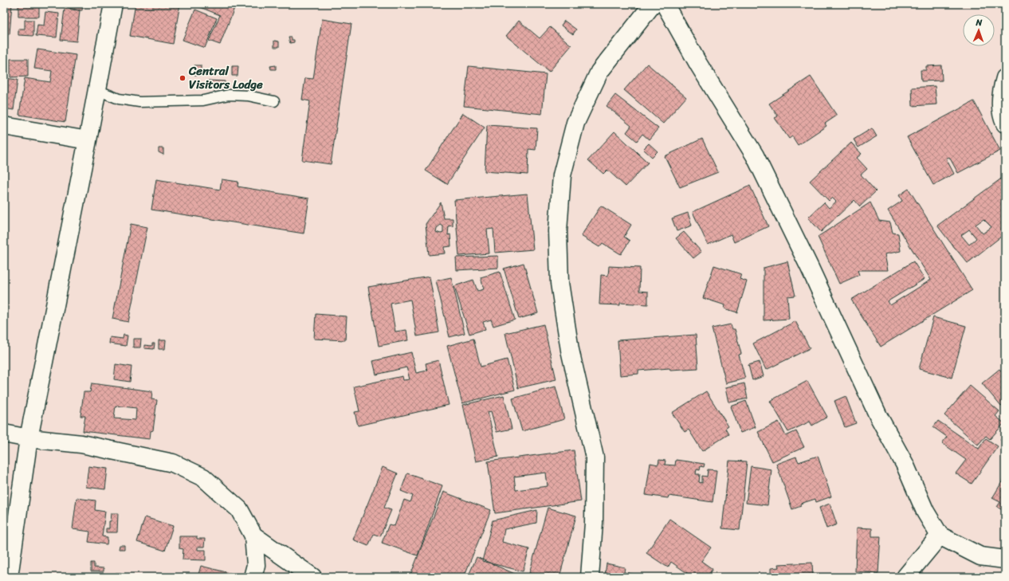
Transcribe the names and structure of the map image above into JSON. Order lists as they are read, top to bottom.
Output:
{
  "places": ["Central Visitors Lodge"],
  "north": "top"
}
